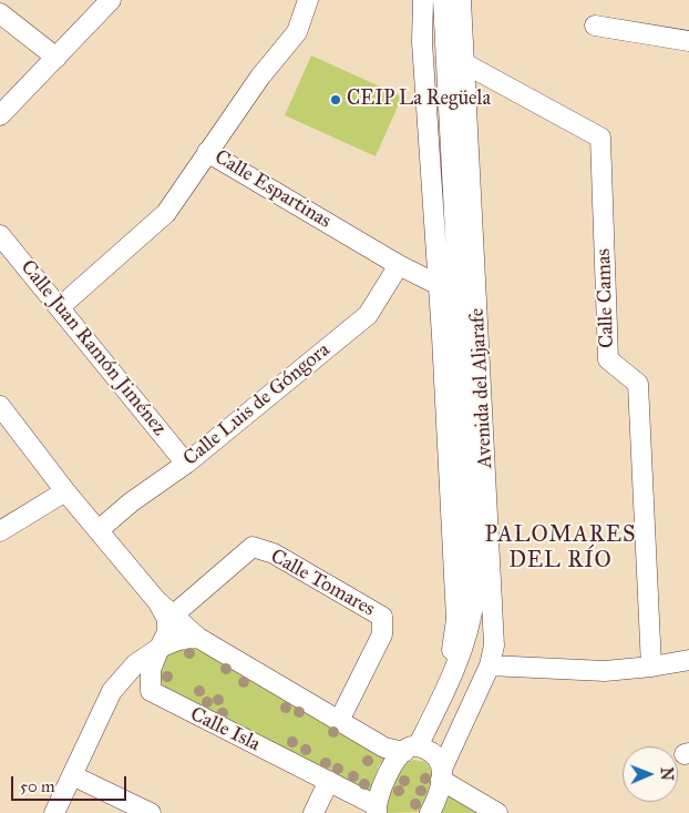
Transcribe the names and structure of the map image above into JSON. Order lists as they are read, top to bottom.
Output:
{
  "streets": {
    "street": [
      "Calle Espartinas",
      "Calle Camas",
      "Calle Juan Ramón Jiménez",
      "Avenida del Aljarafe",
      "Calle Luis de Góngora",
      "Calle Tomares",
      "Calle Isla"
    ]
  },
  "crossings": [
    ["Calle Espartinas", "Avenida del Aljarafe"],
    ["Calle Espartinas", "Calle Luis de Góngora"],
    ["Calle Camas", "Avenida del Aljarafe"],
    ["Calle Juan Ramón Jiménez", "Calle Luis de Góngora"],
    ["Avenida del Aljarafe", "Calle Isla"]
  ],
  "districts": ["PALOMARES DEL RÍO"],
  "places": ["CEIP La Regüela"],
  "scale_bar": "50 m",
  "north": "right"
}
